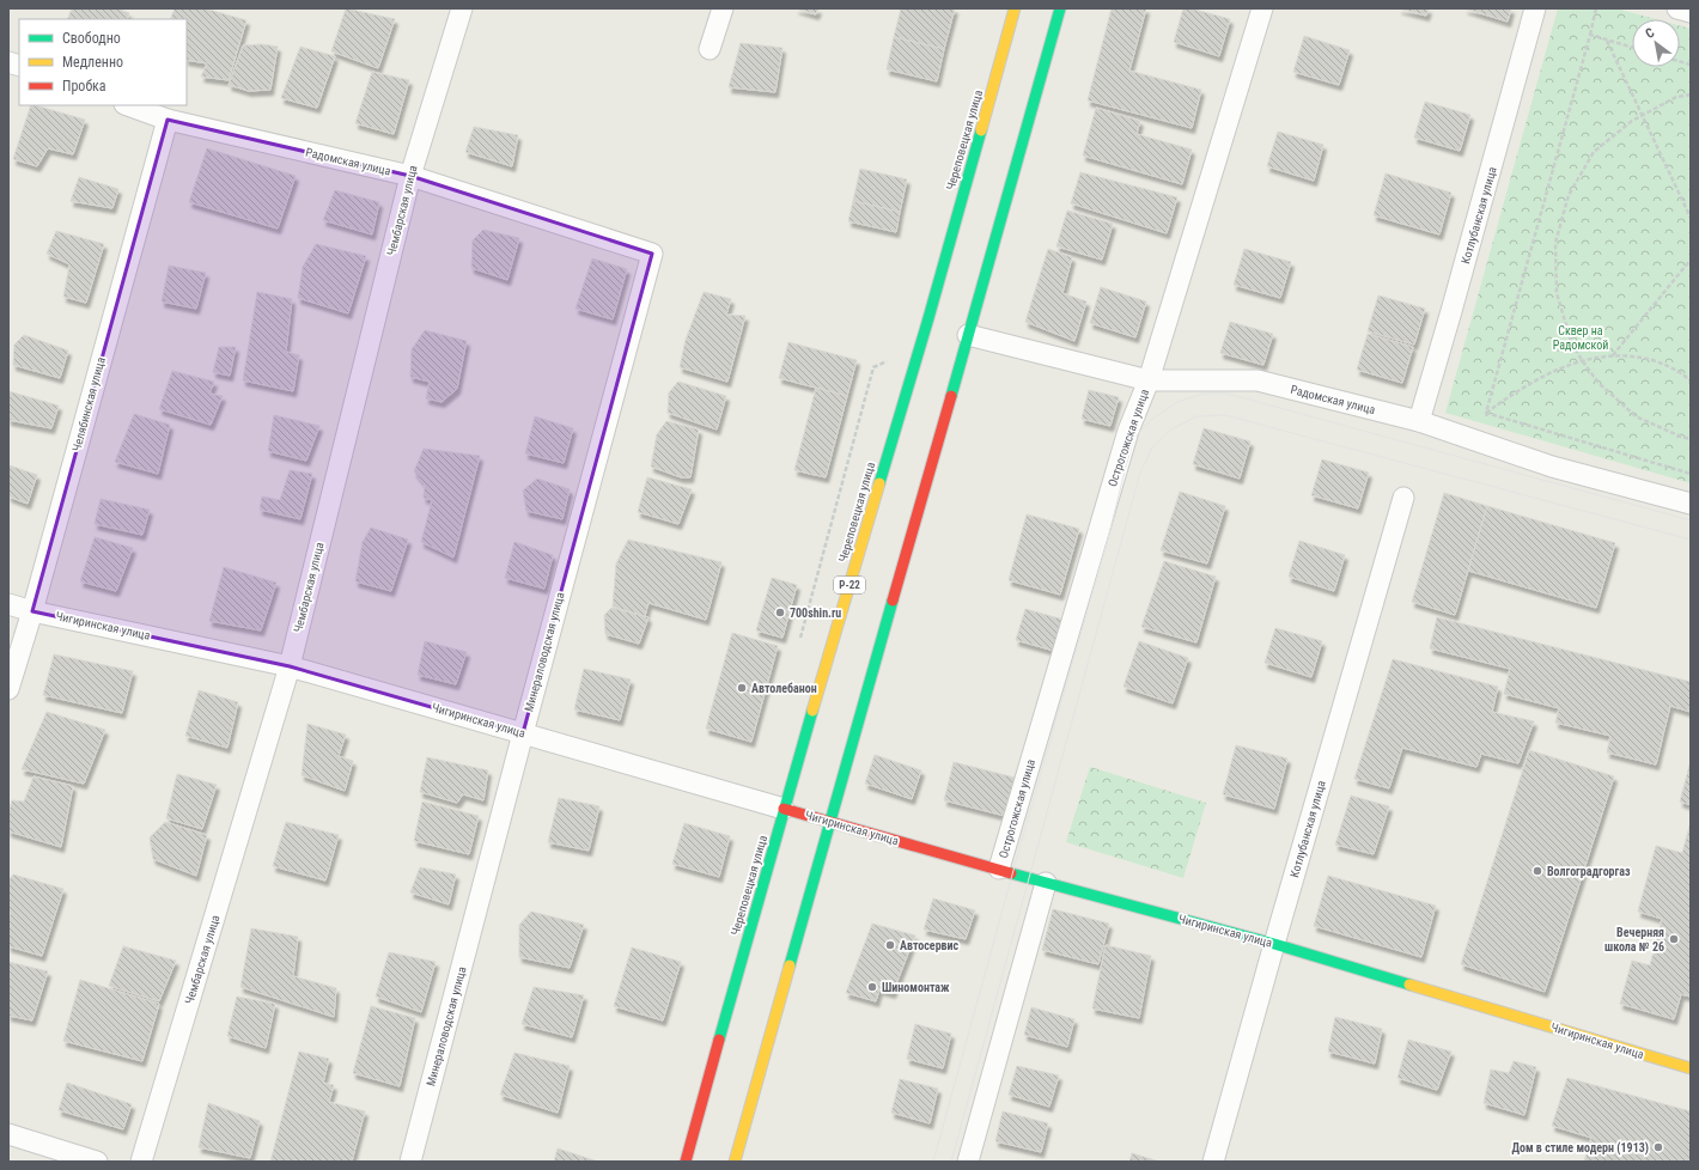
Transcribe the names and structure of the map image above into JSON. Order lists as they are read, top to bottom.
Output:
{
  "streets": {
    "main road": ["Череповецкая улица", "Р-22", "Чигиринская улица"],
    "street": [
      "Радомская улица",
      "Чембарская улица",
      "Котлубанская улица",
      "Челябинская улица",
      "Острогожская улица",
      "Минераловодская улица"
    ]
  },
  "crossings": [
    ["Череповецкая улица", "Чигиринская улица"],
    ["Радомская улица", "Чембарская улица"],
    ["Радомская улица", "Котлубанская улица"],
    ["Радомская улица", "Челябинская улица"],
    ["Радомская улица", "Острогожская улица"],
    ["Радомская улица", "Минераловодская улица"],
    ["Чембарская улица", "Чигиринская улица"],
    ["Котлубанская улица", "Чигиринская улица"],
    ["Челябинская улица", "Чигиринская улица"],
    ["Острогожская улица", "Чигиринская улица"],
    ["Чигиринская улица", "Минераловодская улица"]
  ],
  "parks": ["Сквер на Радомской"],
  "places": [
    "700shin.ru",
    "Автолебанон",
    "Волгоградгоргаз",
    "Вечерняя школа № 26",
    "Автосервис",
    "Шиномонтаж",
    "Дом в стиле модерн (1913)"
  ],
  "legend": ["Свободно", "Медленно", "Пробка"],
  "north": "top left"
}
